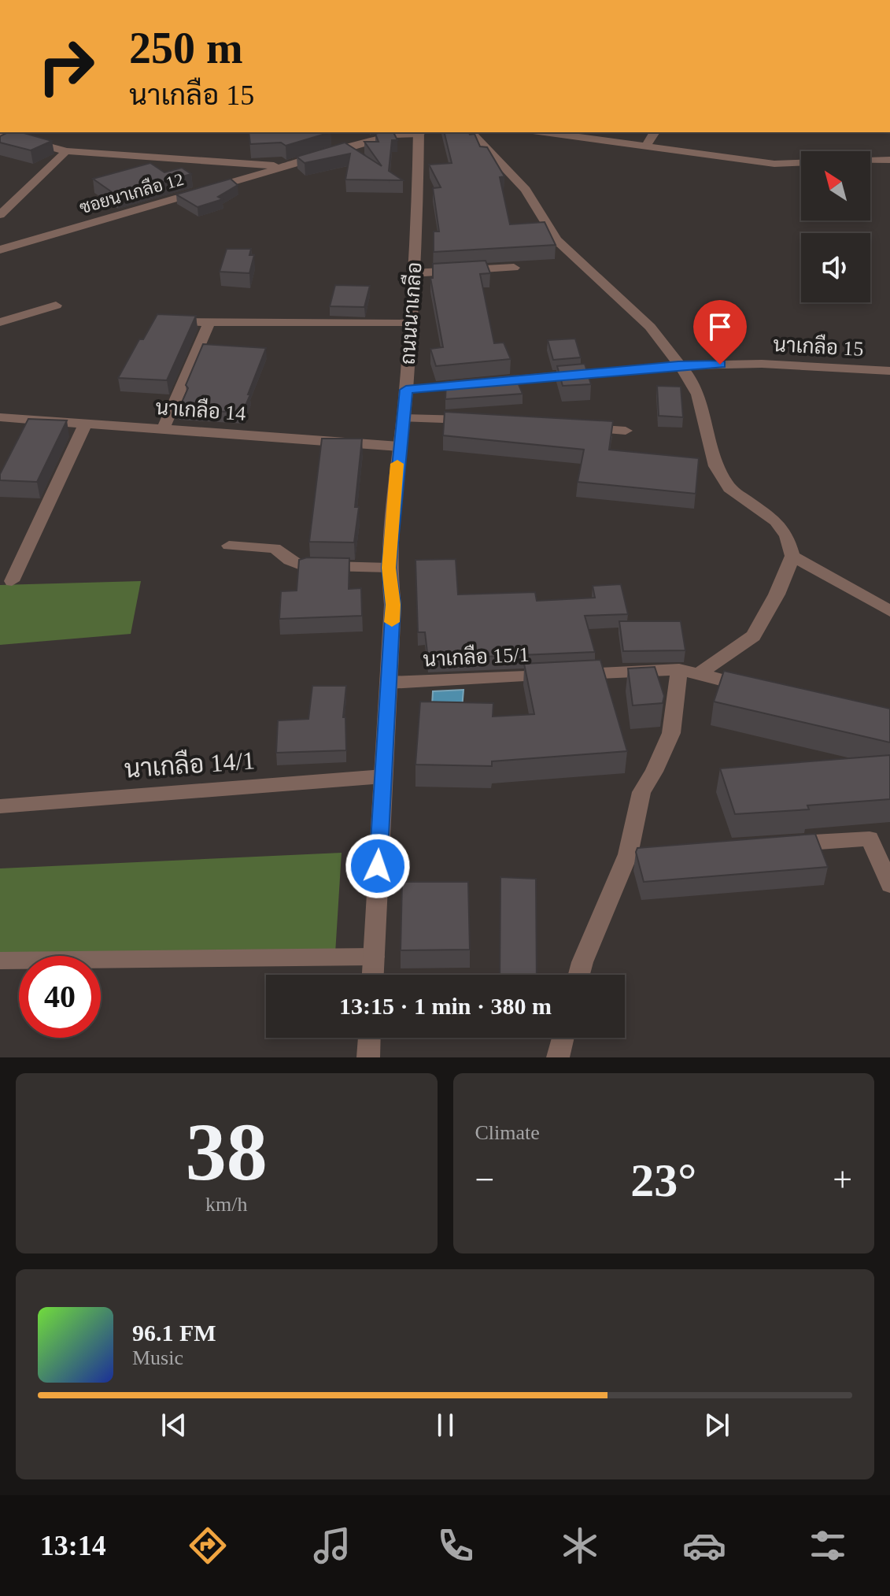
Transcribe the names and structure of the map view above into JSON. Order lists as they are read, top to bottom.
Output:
{
  "streets": {
    "street": [
      "ซอยนาเกลือ 12",
      "ถนนนาเกลือ",
      "นาเกลือ 15",
      "นาเกลือ 14",
      "นาเกลือ 15/1",
      "นาเกลือ 14/1"
    ]
  },
  "crossings": [
    ["ซอยนาเกลือ 12", "ถนนนาเกลือ"],
    ["ถนนนาเกลือ", "นาเกลือ 15"],
    ["ถนนนาเกลือ", "นาเกลือ 14"],
    ["ถนนนาเกลือ", "นาเกลือ 15/1"],
    ["ถนนนาเกลือ", "นาเกลือ 14/1"]
  ],
  "north": "top left",
  "page": {
    "turn": ["250 m", "นาเกลือ 15"],
    "limit": "40",
    "trip": "13:15 · 1 min · 380 m",
    "tile": [
      ["38", "km/h"],
      "Climate"
    ],
    "heat": ["−", "23°", "+"],
    "song": ["96.1 FM", "Music"],
    "tabs": "13:14"
  }
}
